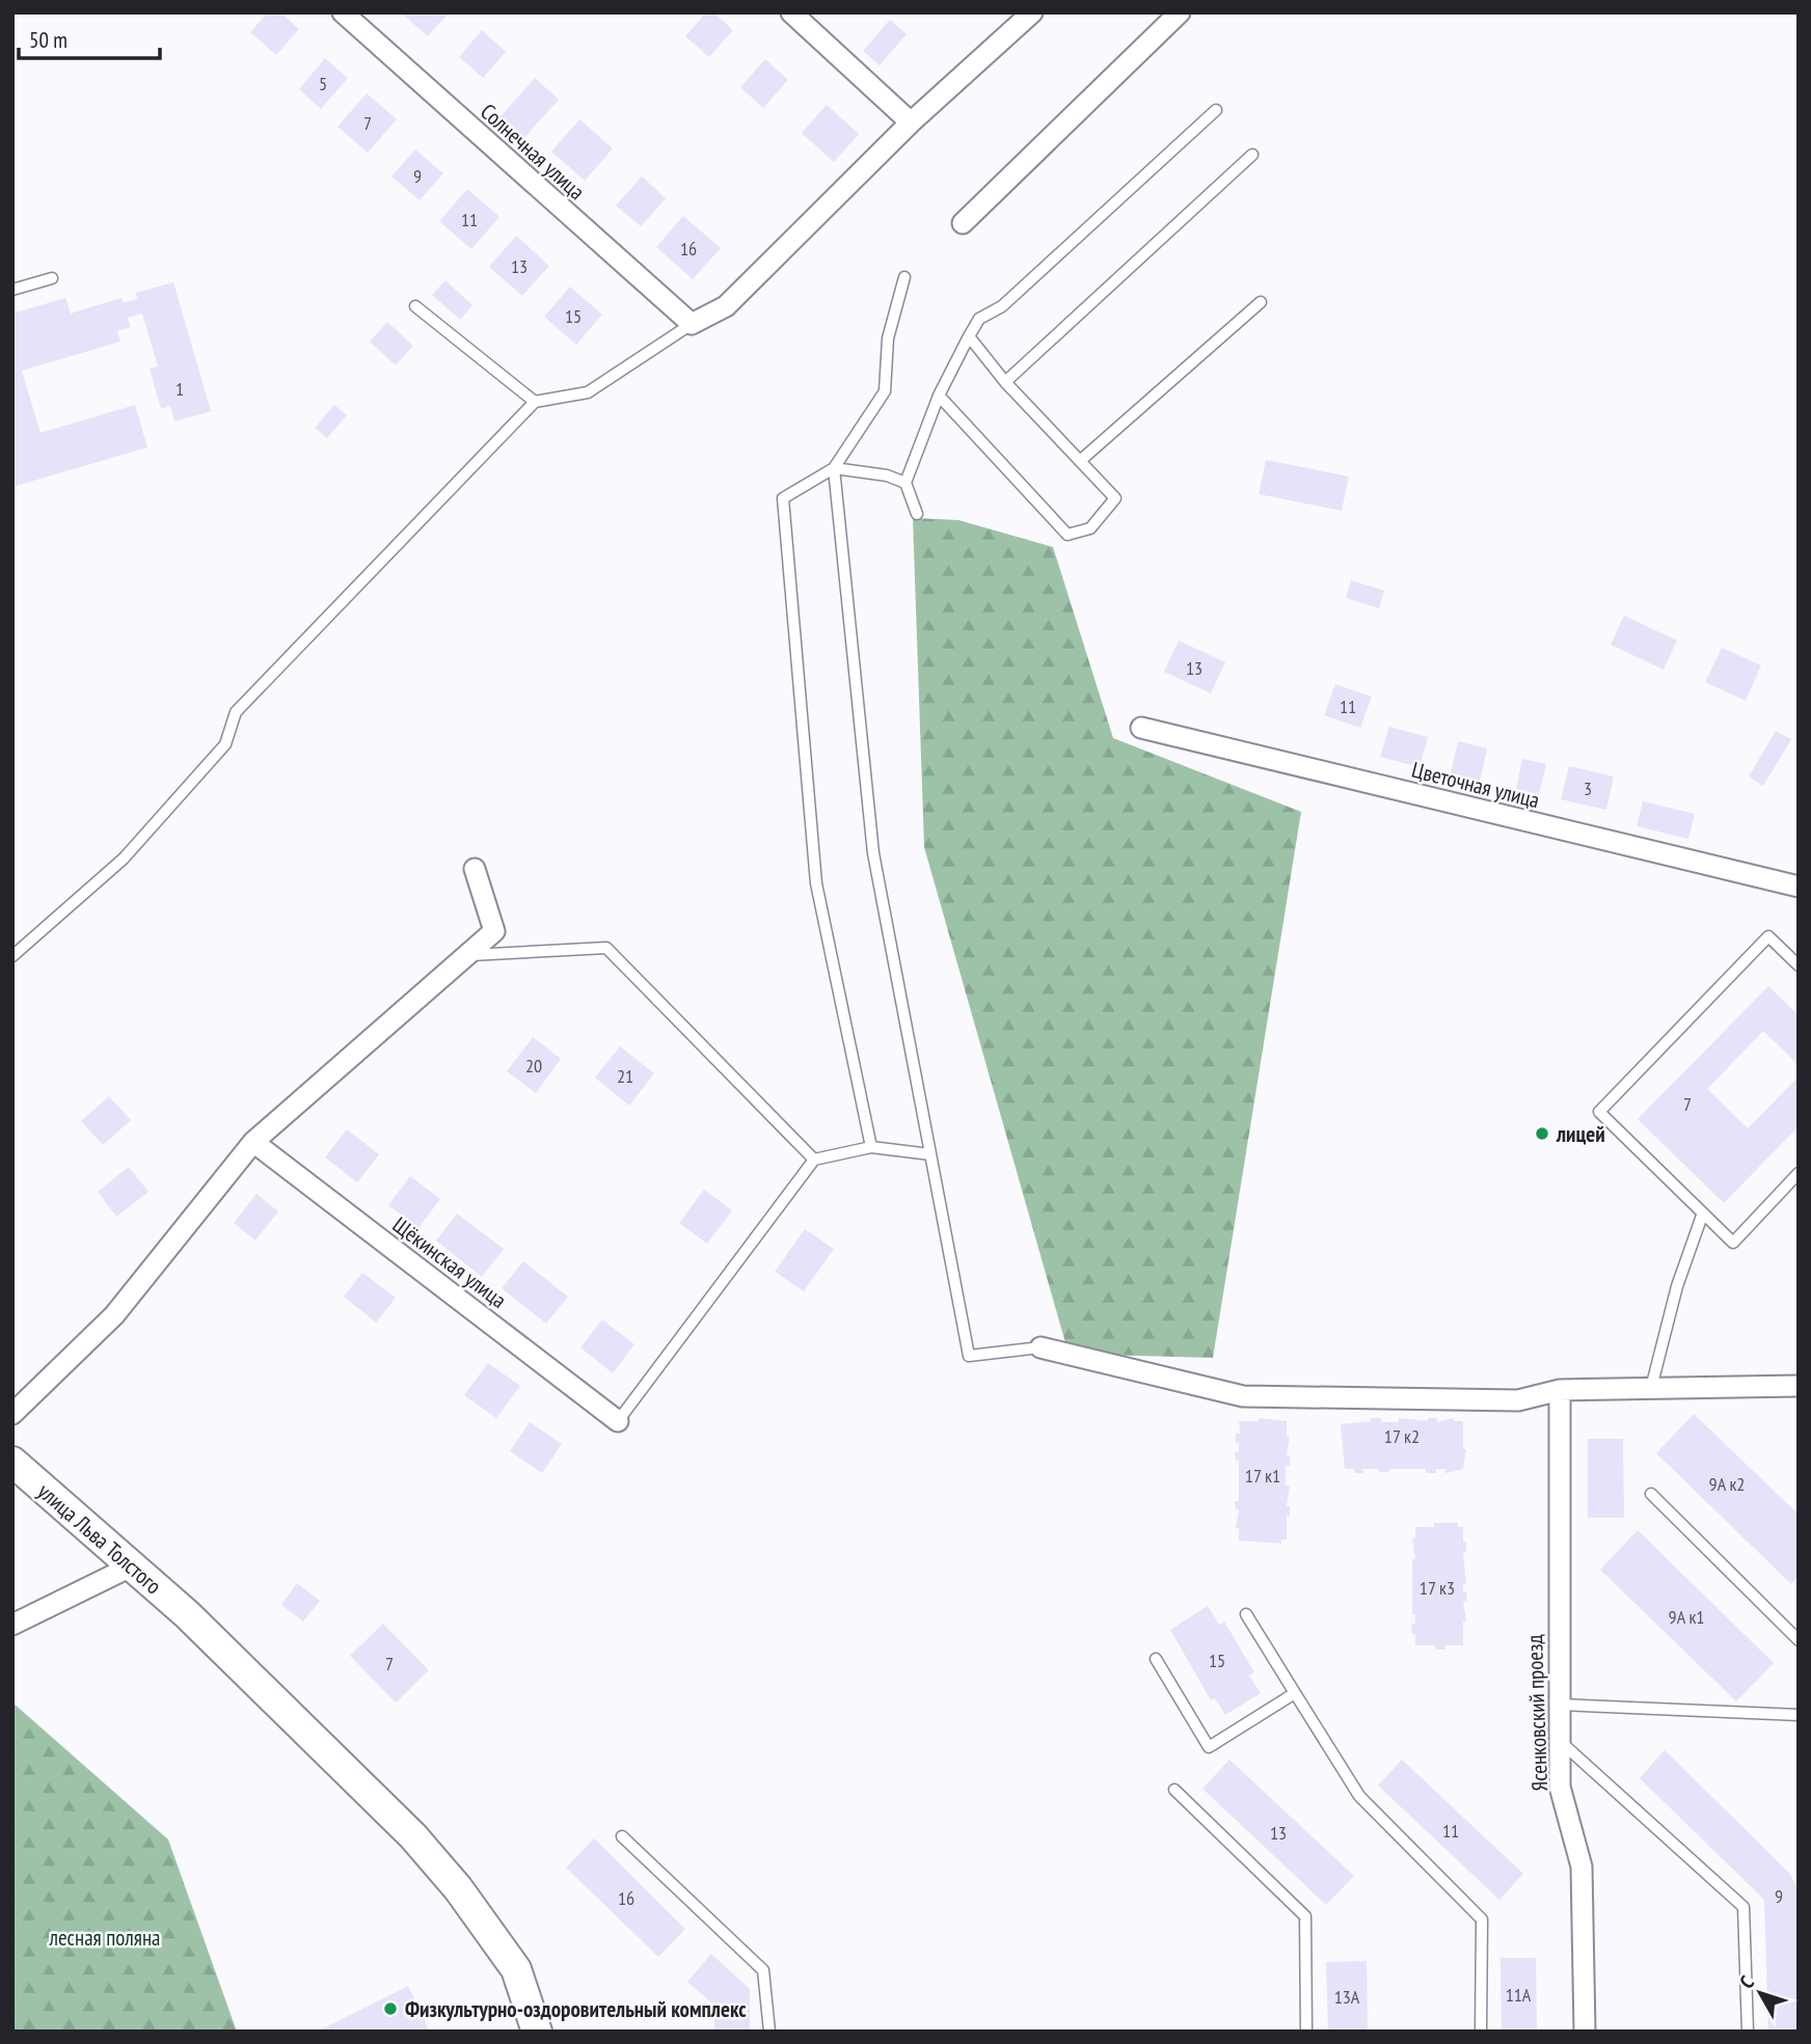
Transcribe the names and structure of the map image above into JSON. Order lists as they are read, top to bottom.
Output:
{
  "streets": {
    "main road": ["улица Льва Толстого"],
    "street": [
      "Солнечная улица",
      "Цветочная улица",
      "Щёкинская улица",
      "Ясенковский проезд"
    ]
  },
  "parks": ["лесная поляна"],
  "places": ["лицей", "Физкультурно-оздоровительный комплекс"],
  "house_numbers": [
    "5",
    "7",
    "9",
    "11",
    "16",
    "13",
    "15",
    "1",
    "13",
    "11",
    "3",
    "20",
    "21",
    "7",
    "17 к2",
    "17 к1",
    "9А к2",
    "17 к3",
    "9А к1",
    "15",
    "7",
    "11",
    "13",
    "9",
    "16",
    "11А",
    "13А"
  ],
  "scale_bar": "50 m",
  "north": "top left"
}
